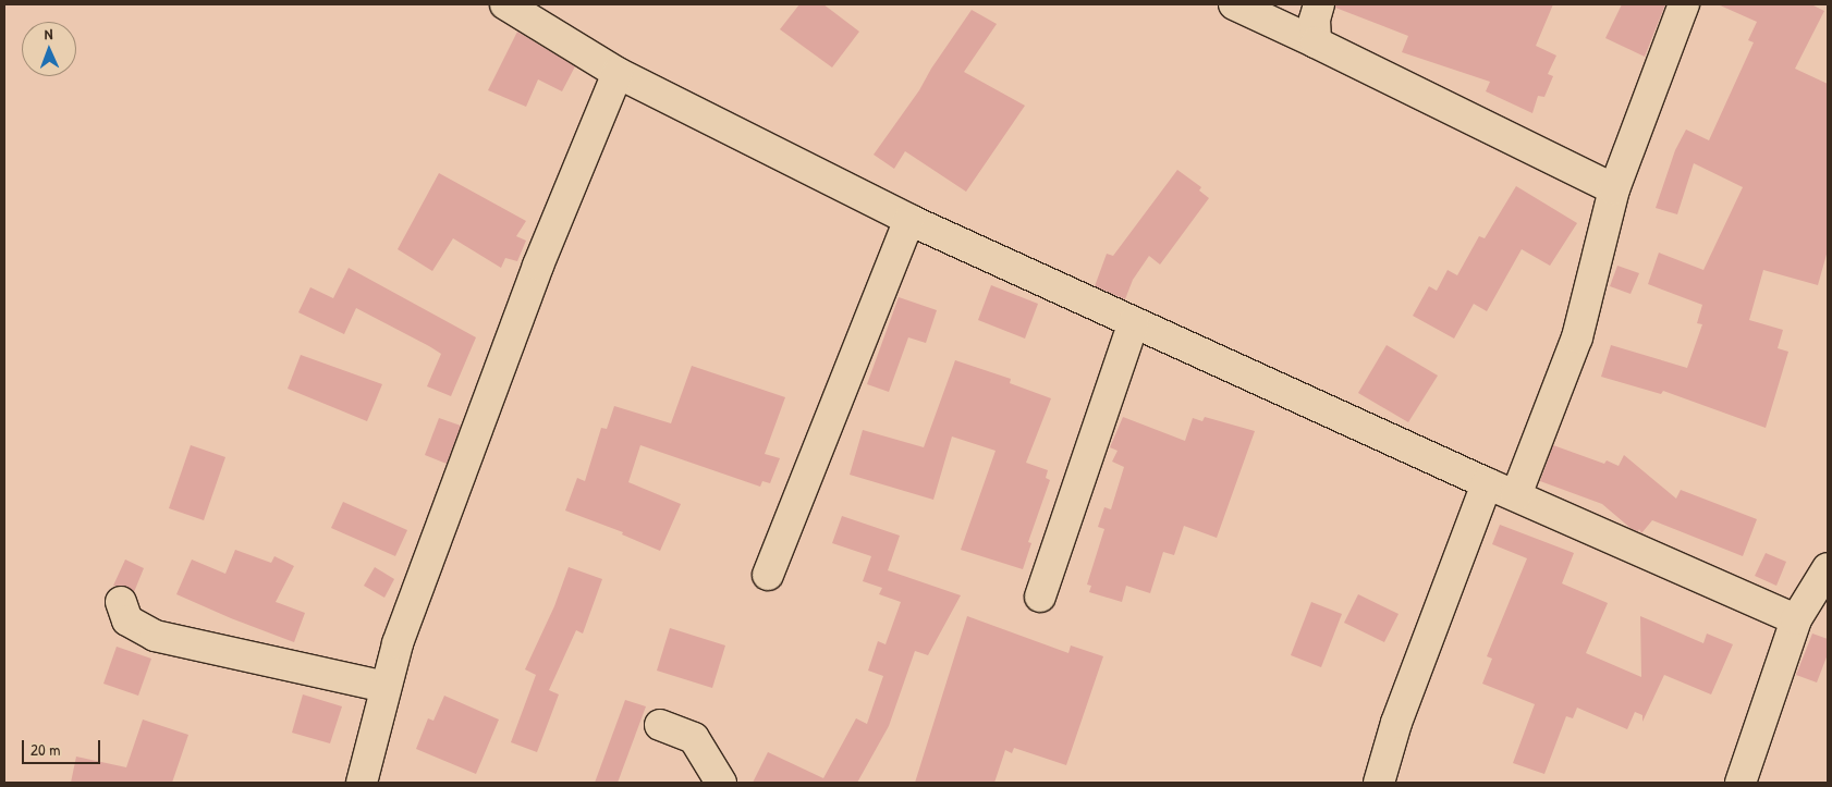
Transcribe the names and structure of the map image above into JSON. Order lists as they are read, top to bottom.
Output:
{
  "scale_bar": "20 m",
  "north": "top"
}
